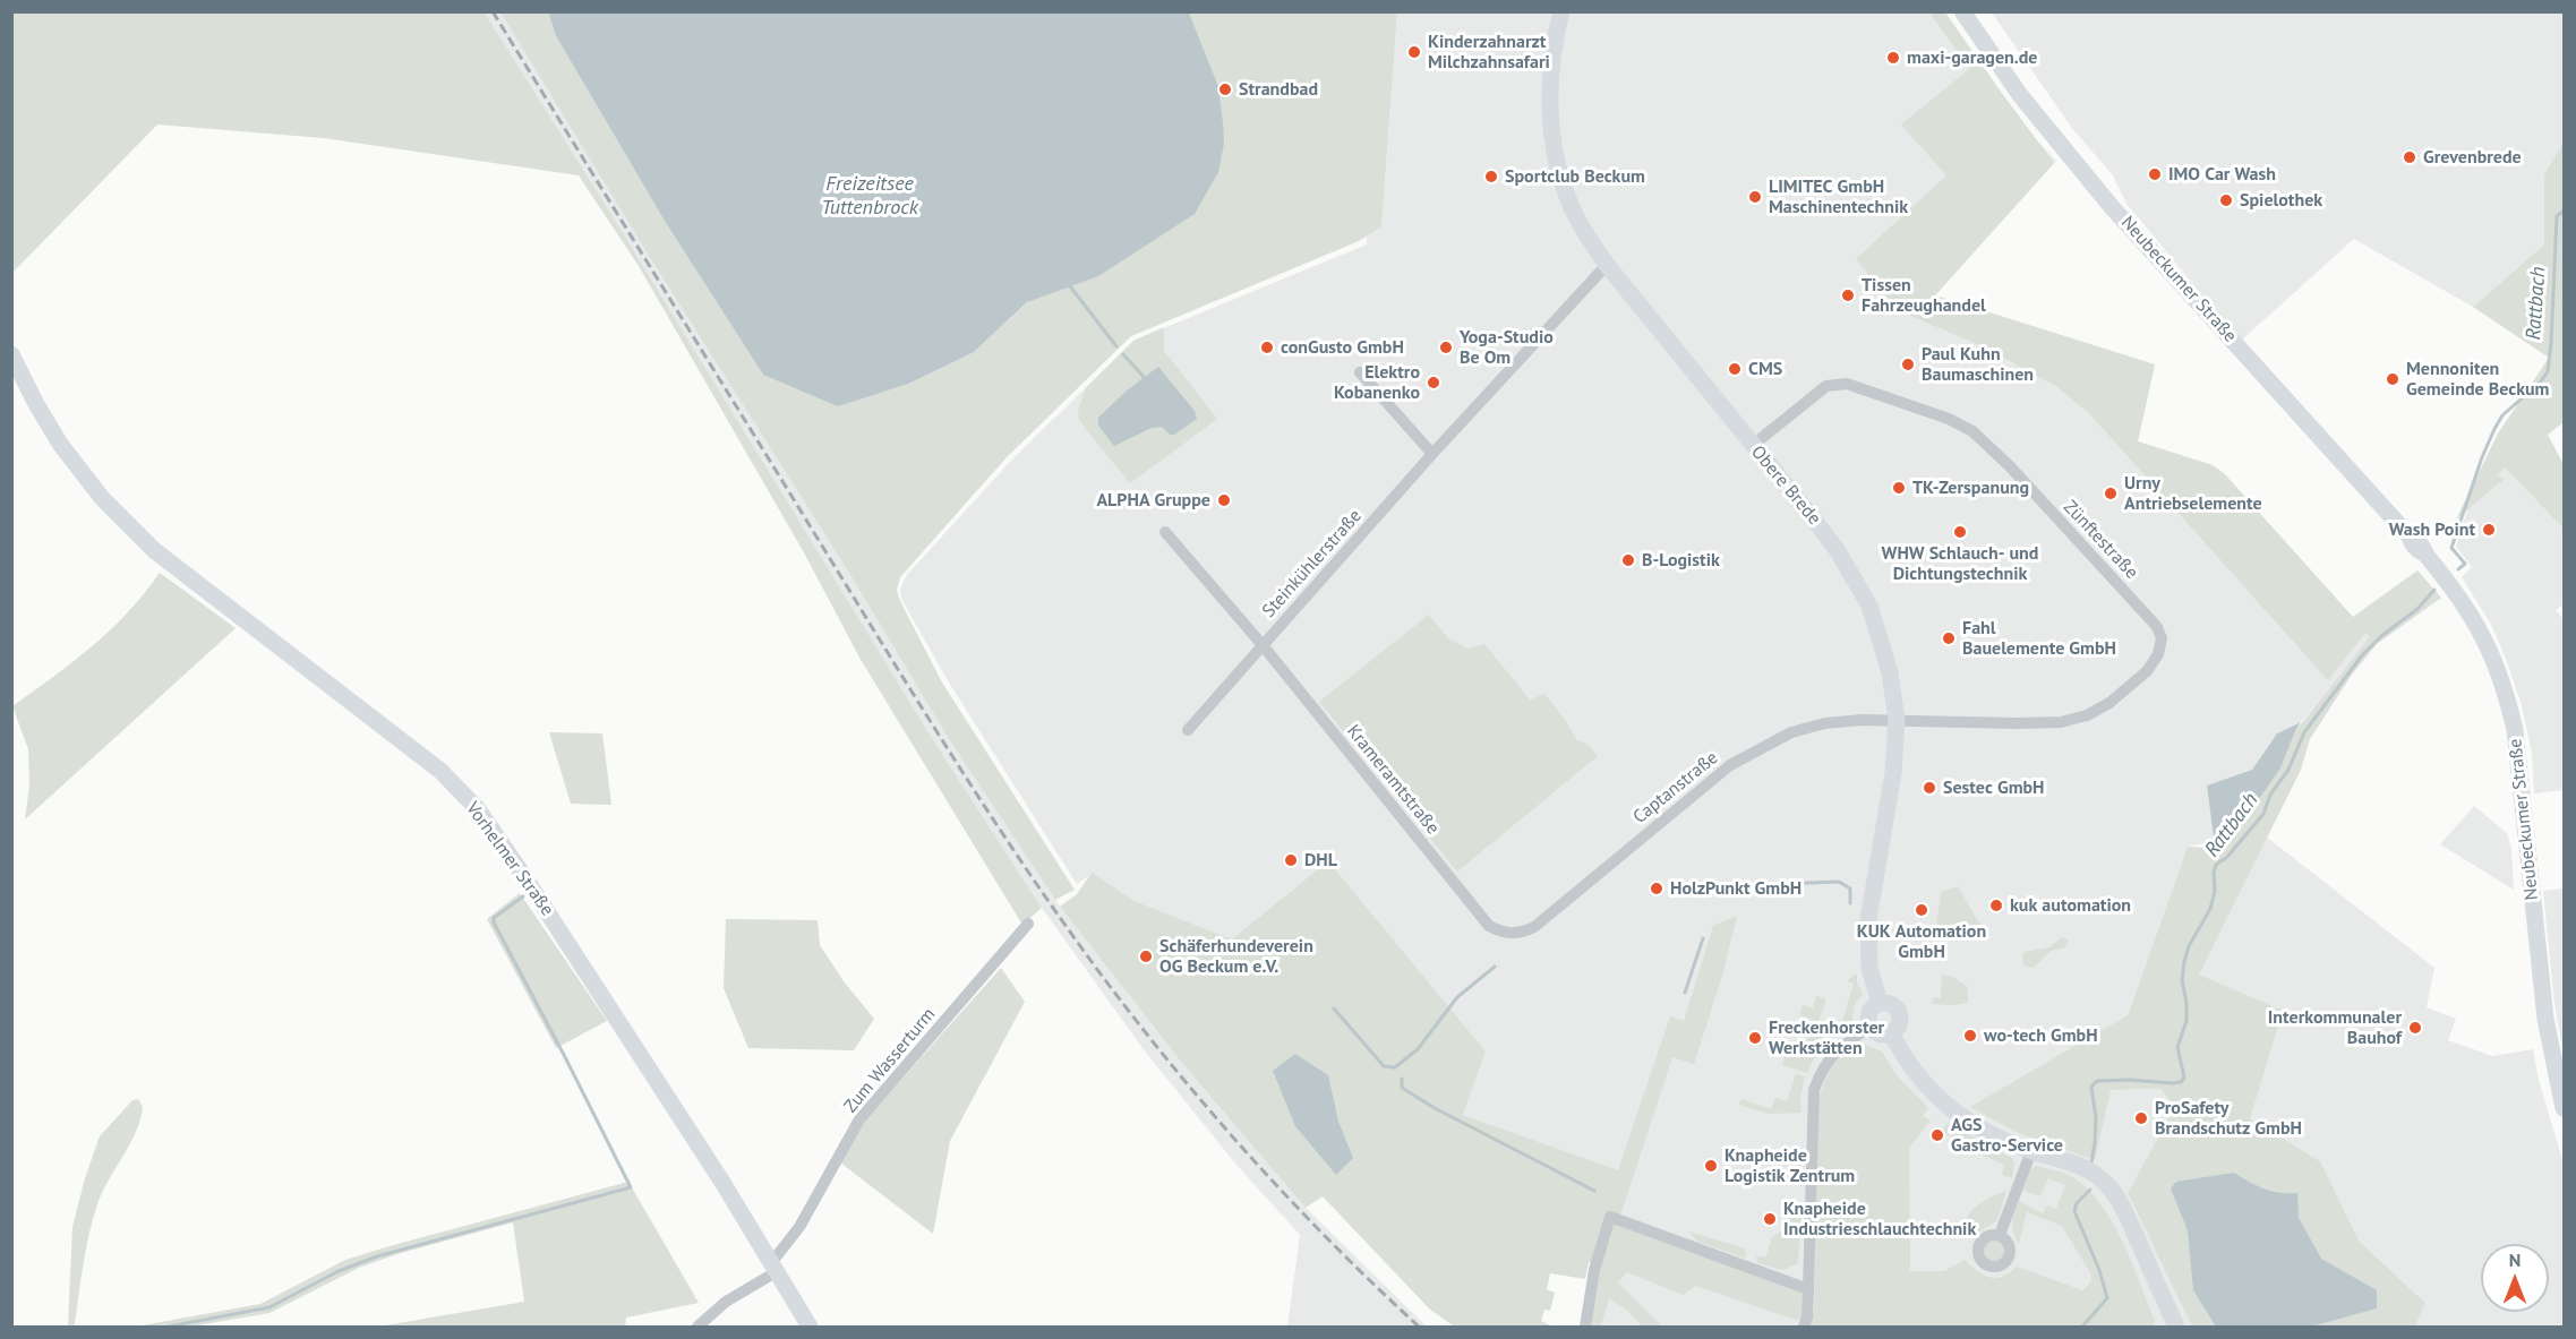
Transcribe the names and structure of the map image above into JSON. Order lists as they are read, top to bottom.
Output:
{
  "streets": {
    "street": [
      "Neubeckumer Straße",
      "Obere Brede",
      "Zünftestraße",
      "Steinkühlerstraße",
      "Krameramtstraße",
      "Captanstraße",
      "Vorhelmer Straße",
      "Zum Wasserturm"
    ]
  },
  "crossings": [
    ["Obere Brede", "Zünftestraße"],
    ["Obere Brede", "Steinkühlerstraße"],
    ["Obere Brede", "Captanstraße"],
    ["Zünftestraße", "Captanstraße"],
    ["Steinkühlerstraße", "Krameramtstraße"],
    ["Krameramtstraße", "Captanstraße"],
    ["Vorhelmer Straße", "Zum Wasserturm"]
  ],
  "water": ["Freizeitsee Tuttenbrock", "Rattbach"],
  "places": [
    "Kinderzahnarzt Milchzahnsafari",
    "maxi-garagen.de",
    "Strandbad",
    "Grevenbrede",
    "IMO Car Wash",
    "Sportclub Beckum",
    "LIMITEC GmbH Maschinentechnik",
    "Spielothek",
    "Tissen Fahrzeughandel",
    "conGusto GmbH",
    "Yoga-Studio Be Om",
    "Paul Kuhn Baumaschinen",
    "CMS",
    "Mennoniten Gemeinde Beckum",
    "Elektro Kobanenko",
    "TK-Zerspanung",
    "Urny Antriebselemente",
    "ALPHA Gruppe",
    "Wash Point",
    "WHW Schlauch- und Dichtungstechnik",
    "B-Logistik",
    "Fahl Bauelemente GmbH",
    "Sestec GmbH",
    "DHL",
    "HolzPunkt GmbH",
    "kuk automation",
    "KUK Automation GmbH",
    "Schäferhundeverein OG Beckum e.V.",
    "Interkommunaler Bauhof",
    "wo-tech GmbH",
    "Freckenhorster Werkstätten",
    "ProSafety Brandschutz GmbH",
    "AGS Gastro-Service",
    "Knapheide Logistik Zentrum",
    "Knapheide Industrieschlauchtechnik"
  ],
  "north": "top"
}
